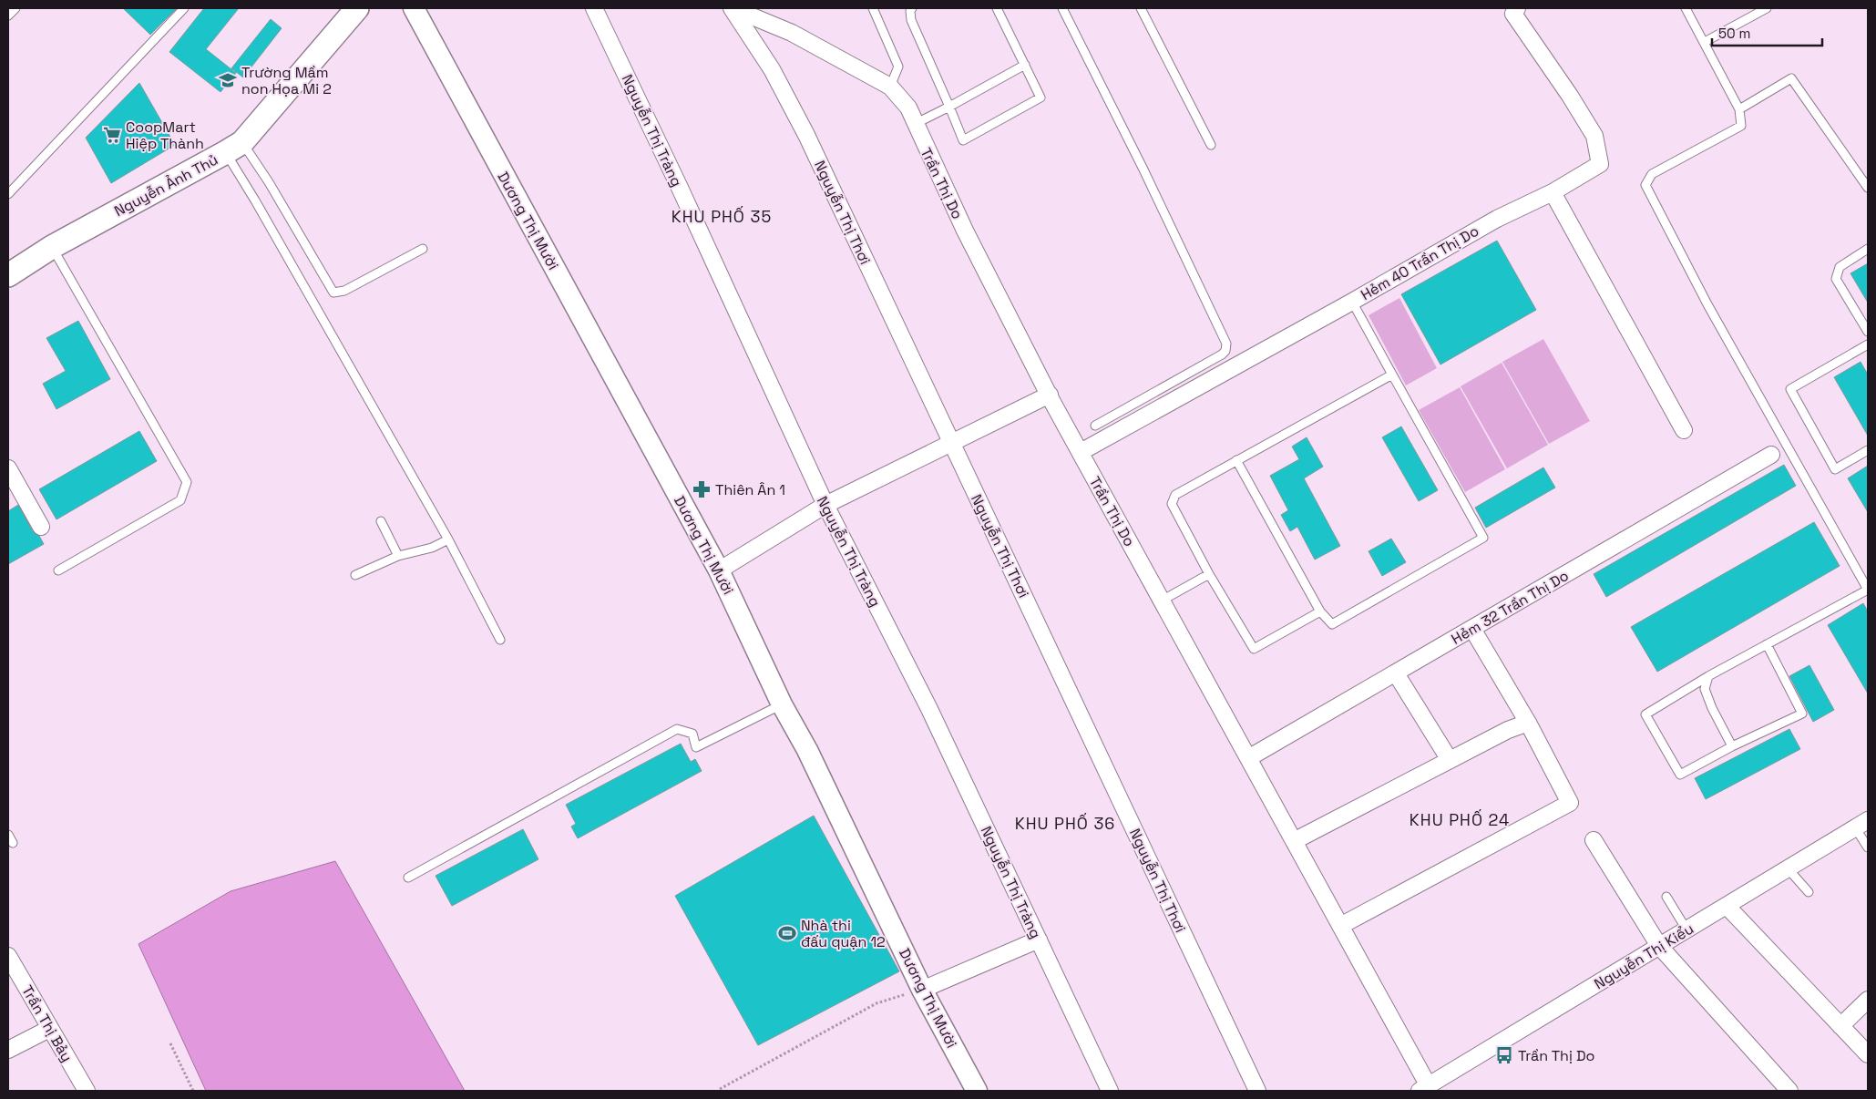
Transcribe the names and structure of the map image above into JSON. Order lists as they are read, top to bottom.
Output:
{
  "streets": {
    "main road": ["Nguyễn Ảnh Thủ"],
    "street": [
      "Nguyễn Thị Tràng",
      "Trần Thị Do",
      "Nguyễn Thị Thơi",
      "Dương Thị Mười",
      "Hẻm 40 Trần Thị Do",
      "Hẻm 32 Trần Thị Do",
      "Nguyễn Thị Kiểu",
      "Trần Thị Bảy"
    ]
  },
  "crossings": [
    ["Trần Thị Do", "Nguyễn Thị Thơi"],
    ["Trần Thị Do", "Hẻm 40 Trần Thị Do"],
    ["Trần Thị Do", "Hẻm 32 Trần Thị Do"],
    ["Trần Thị Do", "Nguyễn Thị Kiểu"]
  ],
  "districts": ["KHU PHỐ 35", "KHU PHỐ 24", "KHU PHỐ 36"],
  "places": {
    "school or university": ["Trường Mầm non Họa Mi 2"],
    "supermarket": ["CoopMart Hiệp Thành"],
    "pharmacy": ["Thiên Ân 1"],
    "sports": ["Nhà thi đấu quận 12"],
    "bus stop": ["Trần Thị Do"]
  },
  "scale_bar": "50 m"
}
